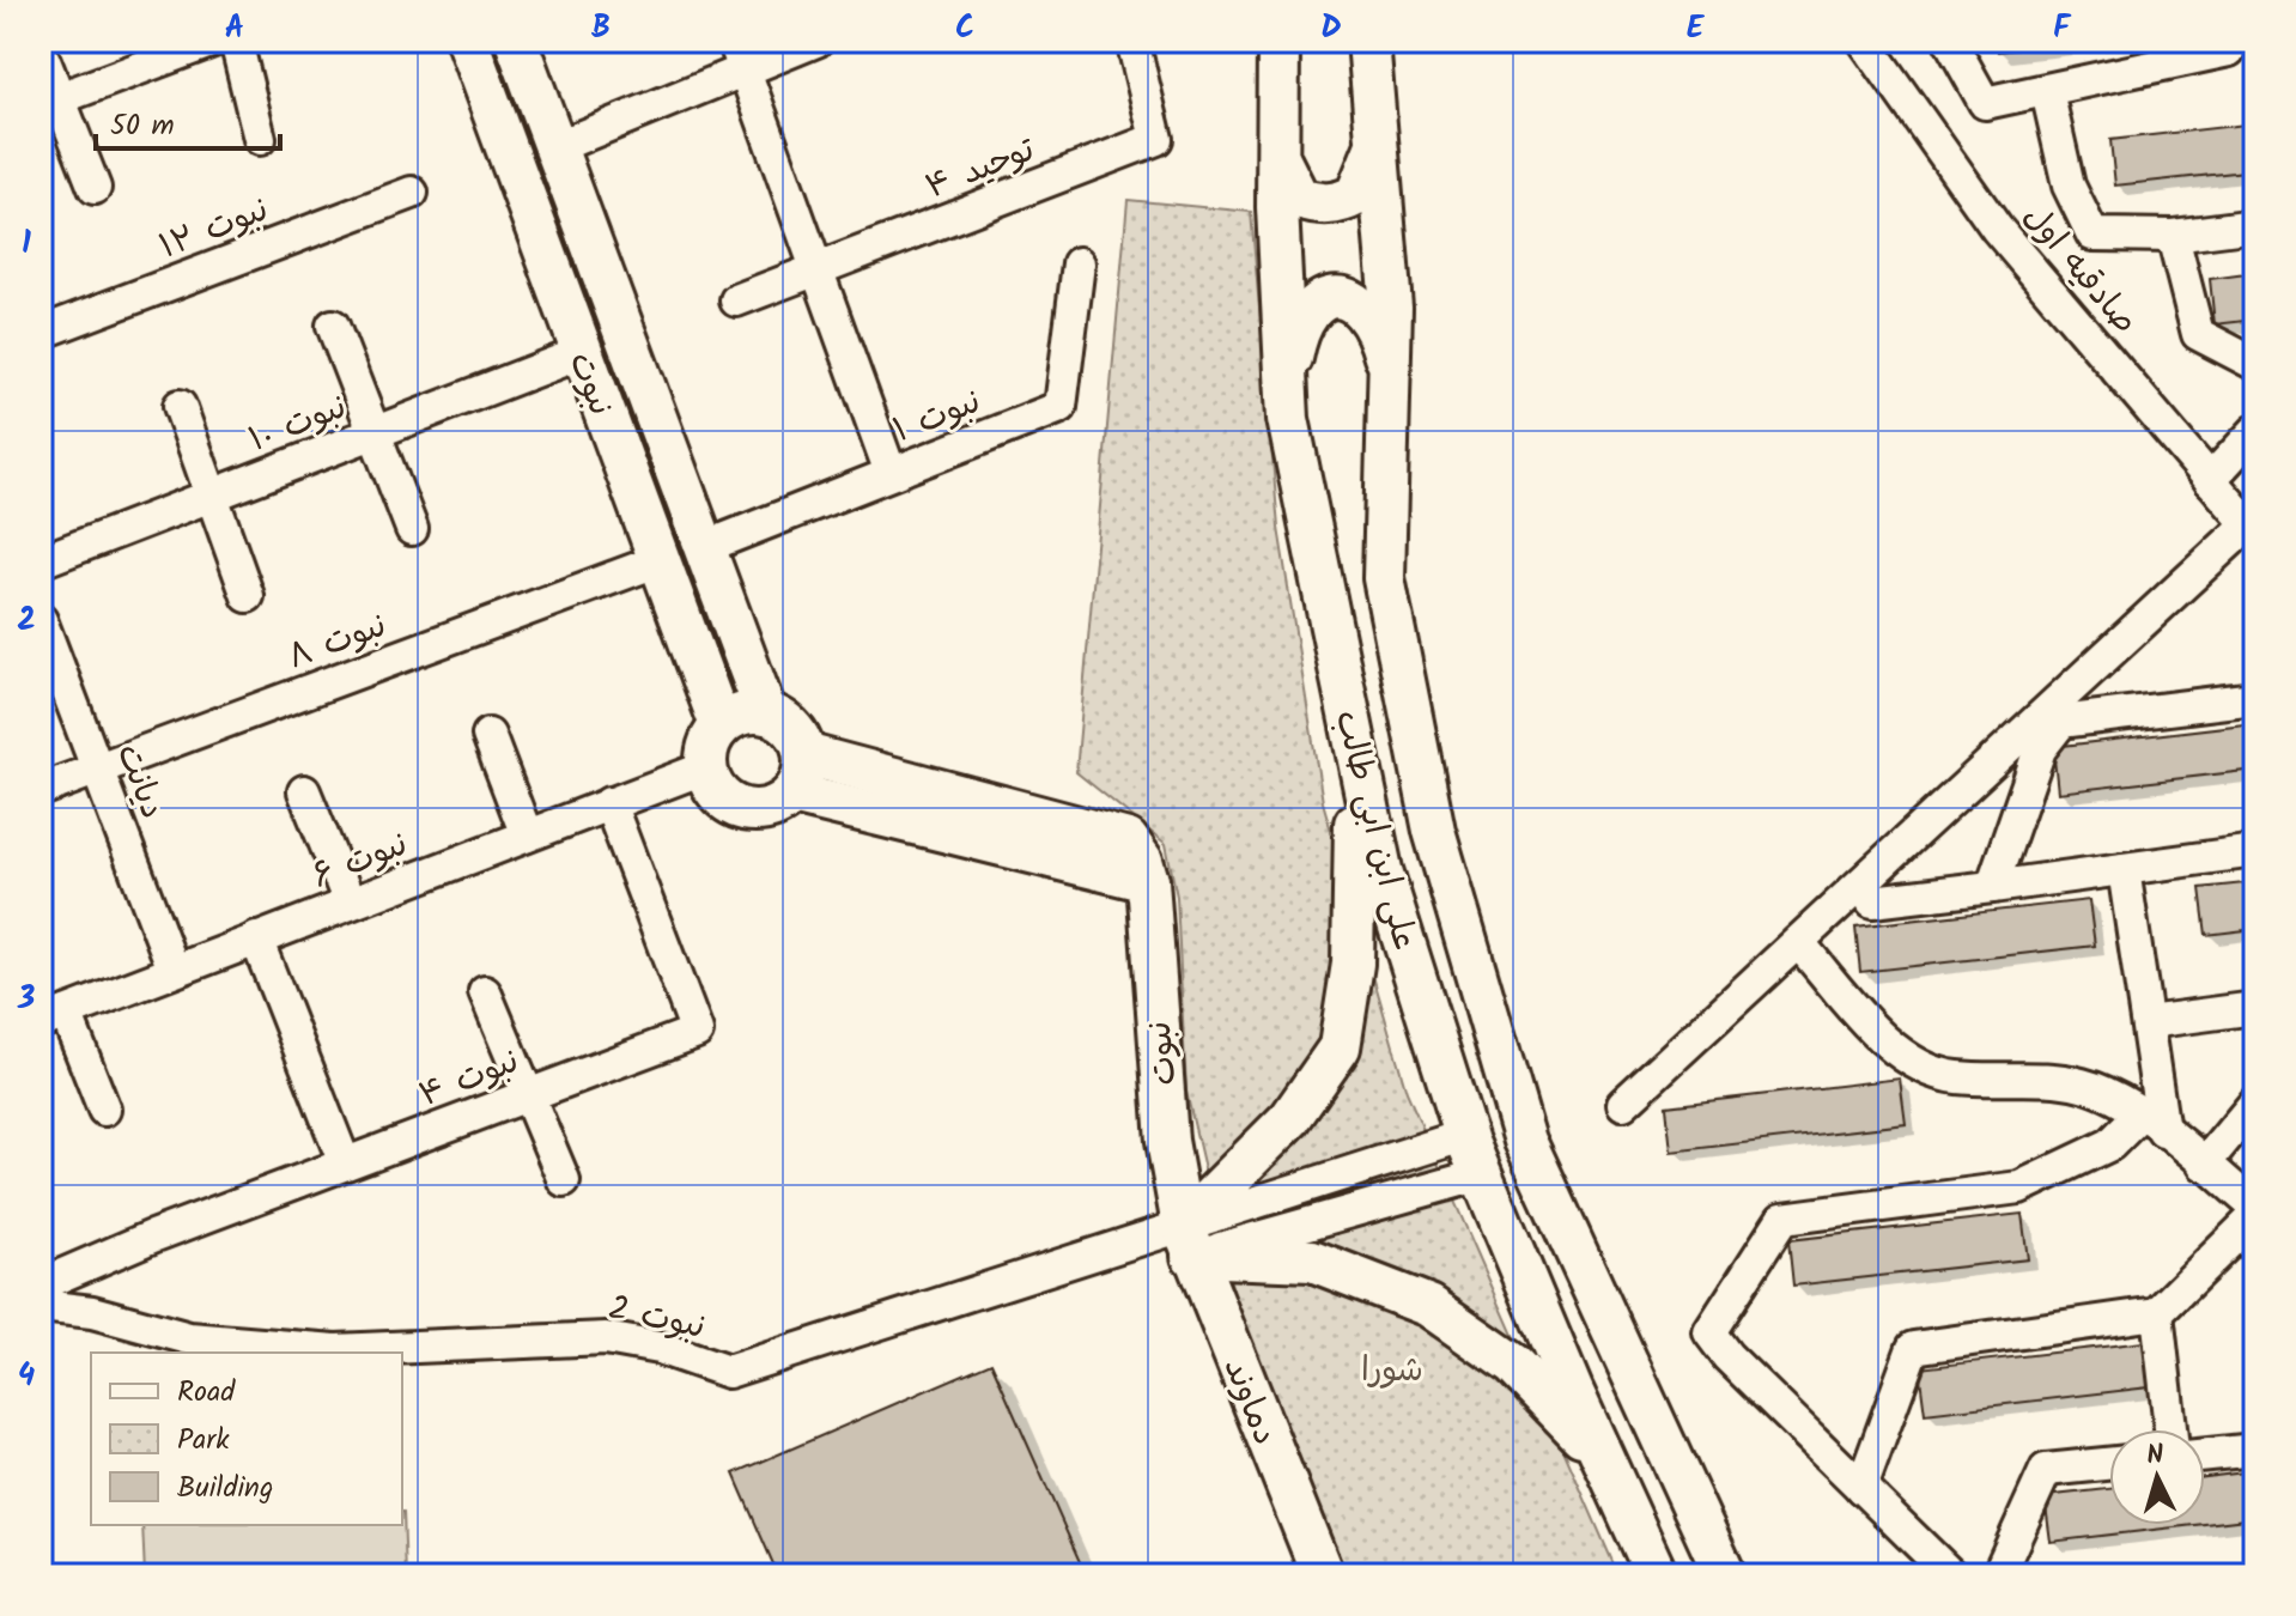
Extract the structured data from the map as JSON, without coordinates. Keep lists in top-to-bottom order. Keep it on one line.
{"streets":{"main road":["نبوت","علی ابن ابی طالب","دماوند"],"street":["توحید ۴","نبوت ۱۲","صادقیه اول","نبوت ۱","نبوت ۱۰","نبوت ۸","دیانت","نبوت ۶","نبوت ۴","نبوت 2"]},"crossings":[["نبوت","نبوت ۱"],["نبوت","نبوت ۱۰"],["نبوت","نبوت ۸"],["نبوت","نبوت ۶"],["نبوت","نبوت 2"],["نبوت","دماوند"],["نبوت ۸","دیانت"],["دیانت","نبوت ۶"],["نبوت ۶","نبوت ۴"],["نبوت 2","دماوند"]],"parks":["شورا"],"legend":["Road","Park","Building"],"scale_bar":"50 m","north":"top","grid":{"columns":["A","B","C","D","E","F"],"rows":["1","2","3","4"]}}
